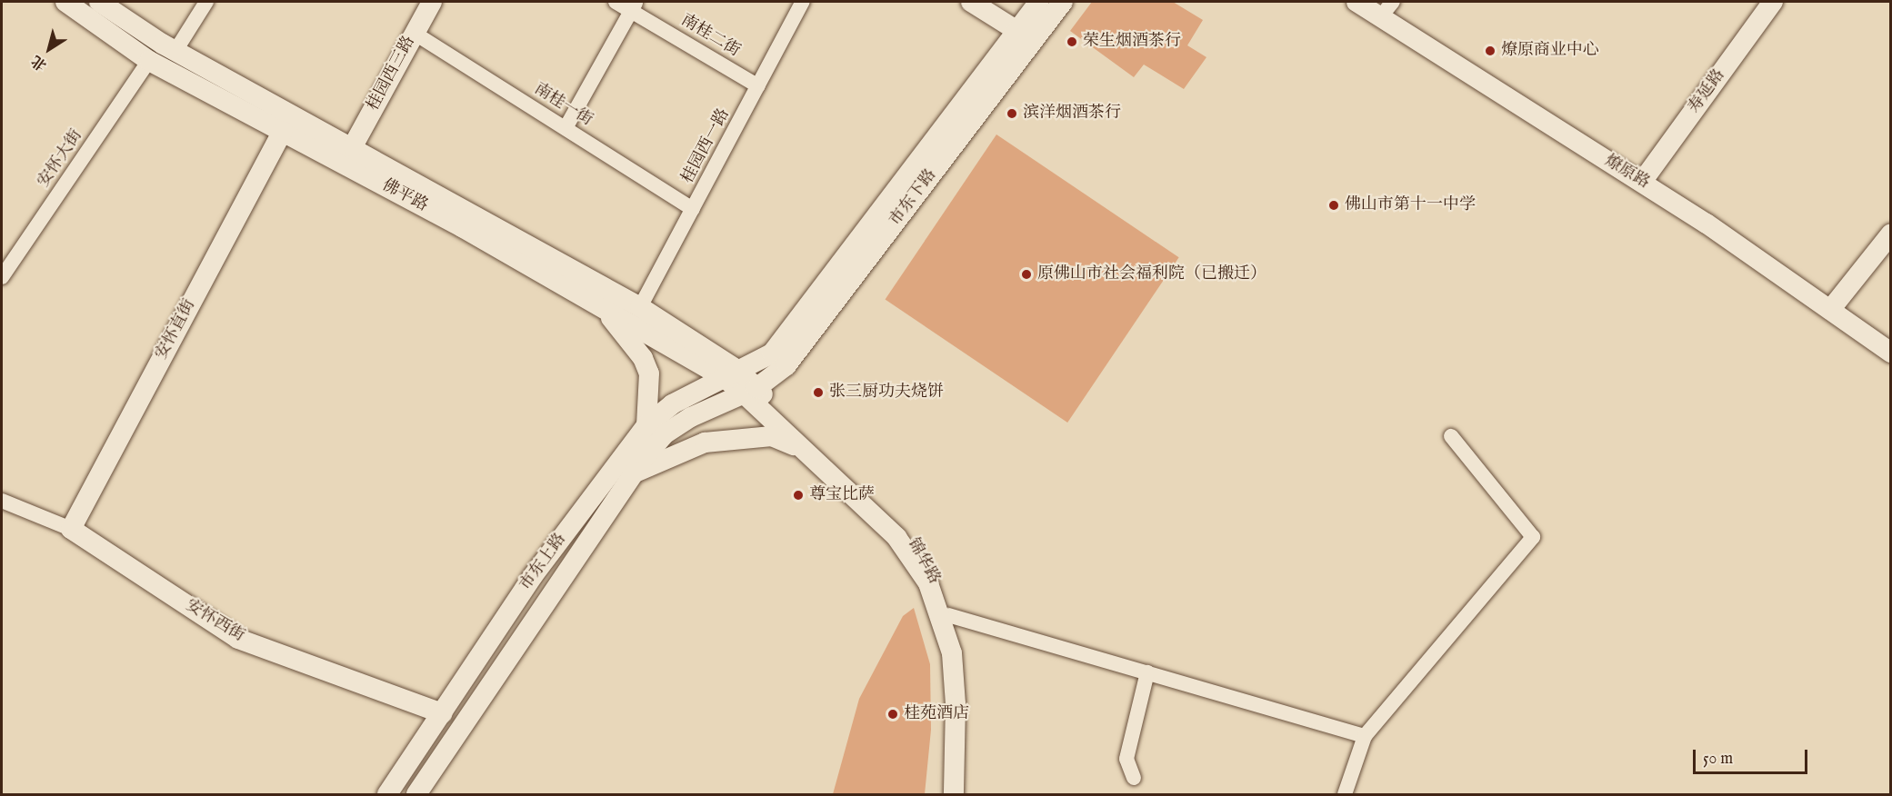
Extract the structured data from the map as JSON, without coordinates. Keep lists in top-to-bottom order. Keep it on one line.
{"streets":{"main road":["桂园西三路","寿延路","燎原路","佛平路","市东下路","安怀直街","锦华路","市东上路","安怀西街"],"street":["南桂二街","南桂一街","桂园西一路","安怀大街"]},"crossings":[["南桂二街","桂园西一路"],["桂园西三路","南桂一街"],["桂园西三路","佛平路"],["寿延路","燎原路"],["南桂一街","桂园西一路"],["桂园西一路","佛平路"],["安怀大街","佛平路"],["佛平路","市东下路"],["佛平路","安怀直街"],["佛平路","锦华路"],["佛平路","市东上路"],["市东下路","锦华路"],["市东下路","市东上路"],["安怀直街","安怀西街"],["锦华路","市东上路"],["市东上路","安怀西街"]],"places":["荣生烟酒茶行","燎原商业中心","滨洋烟酒茶行","佛山市第十一中学","原佛山市社会福利院（已搬迁）","张三厨功夫烧饼","尊宝比萨","桂苑酒店"],"scale_bar":"50 m","north":"bottom left"}
